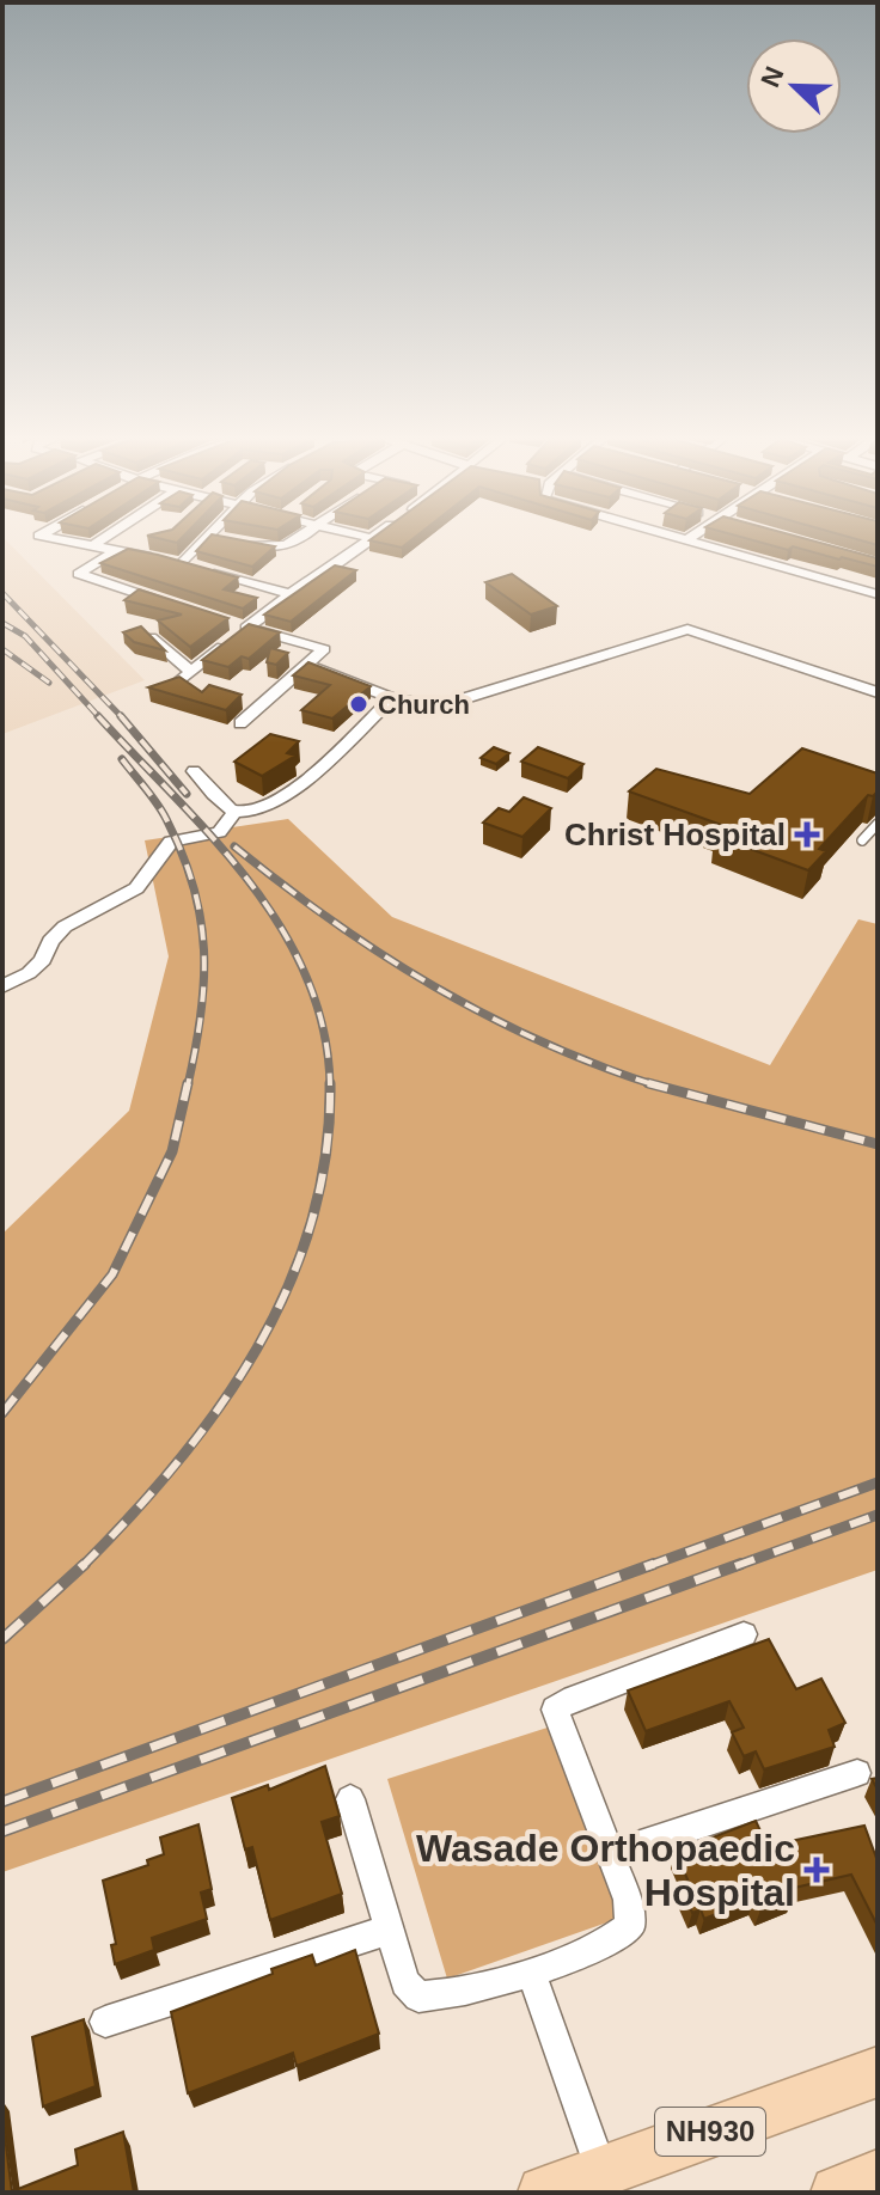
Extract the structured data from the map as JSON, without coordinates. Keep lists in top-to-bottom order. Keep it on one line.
{"streets":{"highway":["NH930"]},"places":{"other":["Church"],"health":["Christ Hospital","Wasade Orthopaedic Hospital"]},"north":"top left"}
